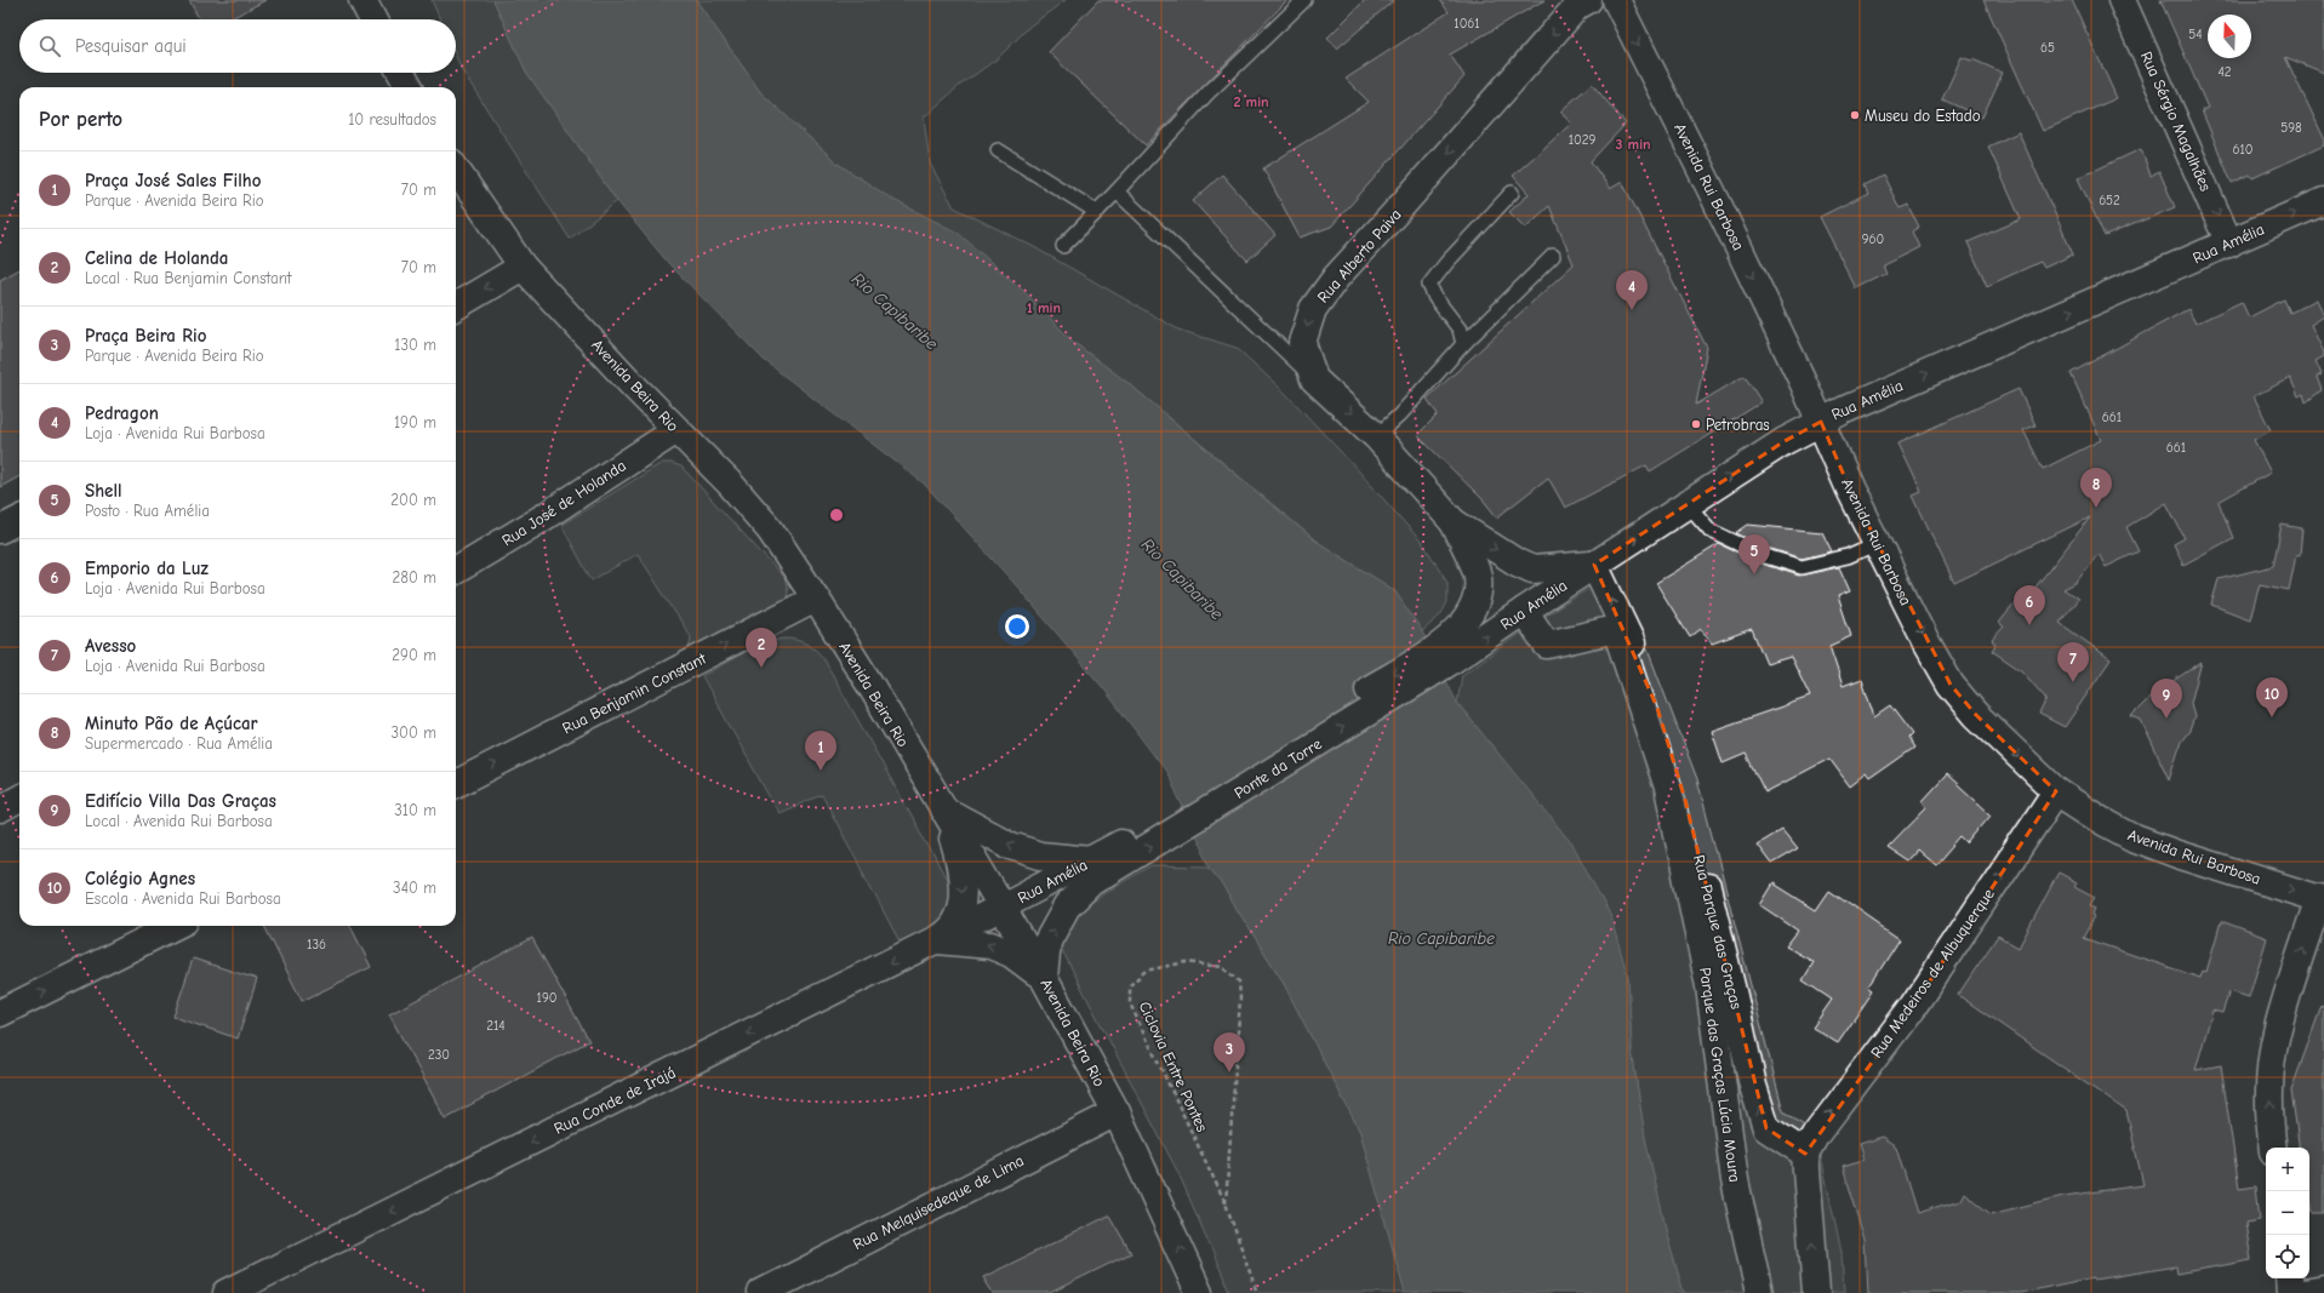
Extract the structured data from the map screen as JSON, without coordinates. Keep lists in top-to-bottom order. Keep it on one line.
{"streets":{"main road":["Rua Sérgio Magalhães","Avenida Rui Barbosa","Rua Amélia","Rua Alberto Paiva","Avenida Beira Rio","Rua José de Holanda","Rua Benjamin Constant","Ponte da Torre","Rua Parque das Graças","Rua Medeiros de Albuquerque","Parque das Graças Lúcia Moura","Rua Conde de Irajá","Rua Melquisedeque de Lima"],"path":["Ciclovia Entre Pontes"]},"crossings":[["Rua Sérgio Magalhães","Rua Amélia"],["Avenida Rui Barbosa","Rua Amélia"],["Avenida Rui Barbosa","Rua Medeiros de Albuquerque"],["Rua Amélia","Rua Alberto Paiva"],["Rua Amélia","Avenida Beira Rio"],["Rua Amélia","Ponte da Torre"],["Rua Amélia","Rua Parque das Graças"],["Rua Amélia","Parque das Graças Lúcia Moura"],["Rua Amélia","Rua Conde de Irajá"],["Rua Alberto Paiva","Ponte da Torre"],["Rua Alberto Paiva","Rua Parque das Graças"],["Avenida Beira Rio","Rua José de Holanda"],["Avenida Beira Rio","Rua Benjamin Constant"],["Avenida Beira Rio","Rua Conde de Irajá"],["Avenida Beira Rio","Rua Melquisedeque de Lima"],["Rua Parque das Graças","Rua Medeiros de Albuquerque"]],"one_way":["Rua Sérgio Magalhães","Avenida Rui Barbosa","Rua Amélia","Rua Benjamin Constant","Rua Parque das Graças","Rua Medeiros de Albuquerque","Rua Conde de Irajá"],"water":["Rio Capibaribe"],"places":["Museu do Estado","Petrobras"],"house_numbers":["1061","54","65","42","598","1029","610","652","960","661","661","136","190","214","230"],"north":"top","page":{"search":"Pesquisar aqui","heading":["Por perto","10 resultados"],"list":[{"mark":"1","name":"Praça José Sales Filho","note":"Parque · Avenida Beira Rio","value":"70 m"},{"mark":"2","name":"Celina de Holanda","note":"Local · Rua Benjamin Constant","value":"70 m"},{"mark":"3","name":"Praça Beira Rio","note":"Parque · Avenida Beira Rio","value":"130 m"},{"mark":"4","name":"Pedragon","note":"Loja · Avenida Rui Barbosa","value":"190 m"},{"mark":"5","name":"Shell","note":"Posto · Rua Amélia","value":"200 m"},{"mark":"6","name":"Emporio da Luz","note":"Loja · Avenida Rui Barbosa","value":"280 m"},{"mark":"7","name":"Avesso","note":"Loja · Avenida Rui Barbosa","value":"290 m"},{"mark":"8","name":"Minuto Pão de Açúcar","note":"Supermercado · Rua Amélia","value":"300 m"},{"mark":"9","name":"Edifício Villa Das Graças","note":"Local · Avenida Rui Barbosa","value":"310 m"},{"mark":"10","name":"Colégio Agnes","note":"Escola · Avenida Rui Barbosa","value":"340 m"}],"pins":["4","8","5","6","2","7","10","9","1","3"],"map_buttons":["+","−"]},"rings":["2 min","3 min","1 min"]}
